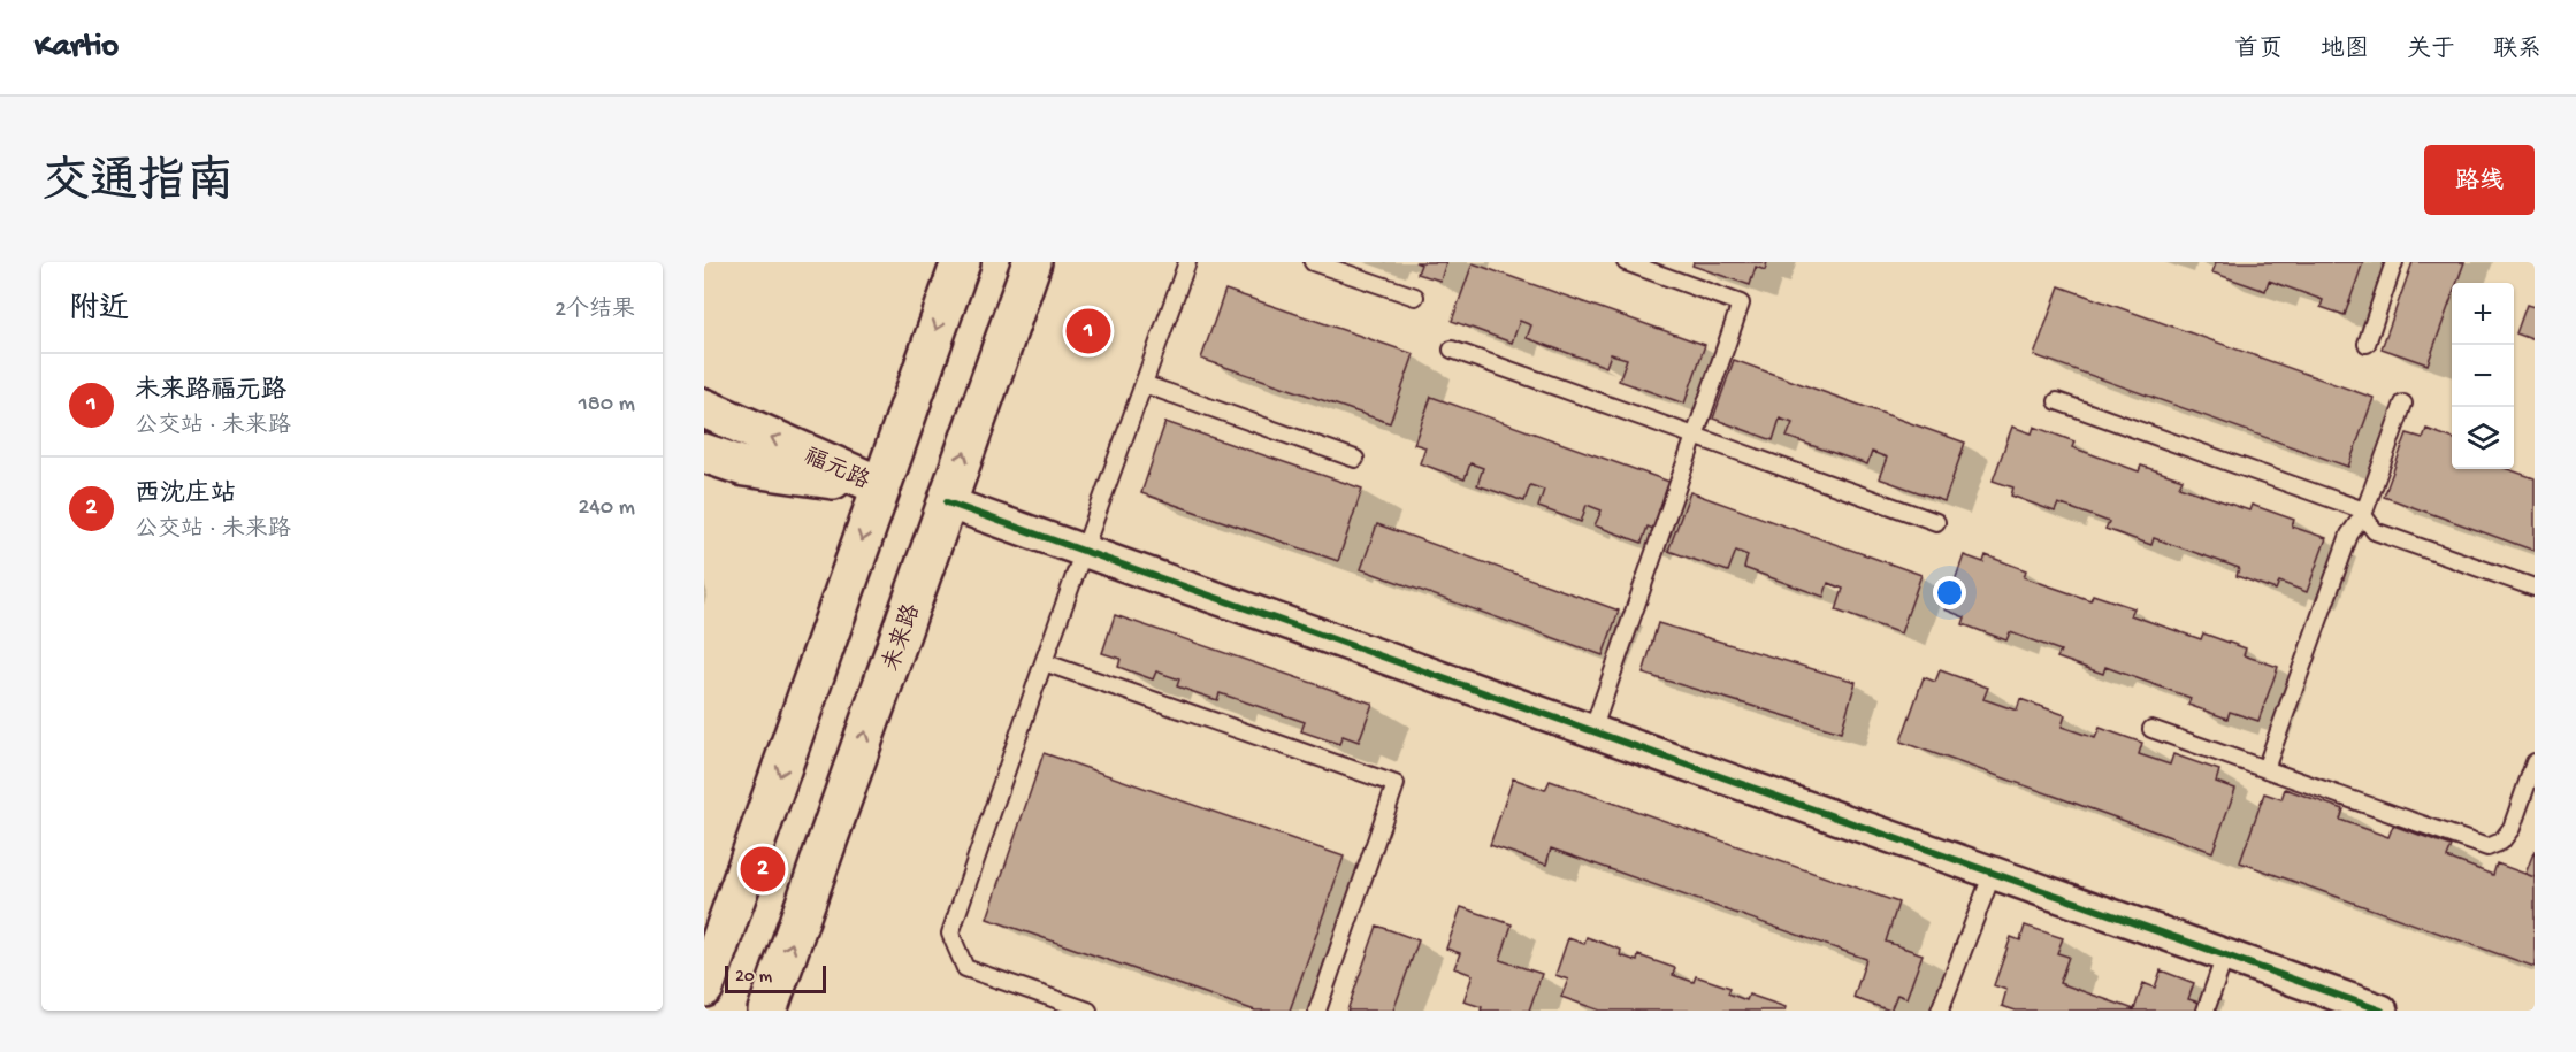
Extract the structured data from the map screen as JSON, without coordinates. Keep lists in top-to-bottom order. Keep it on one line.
{"streets":{"main road":["福元路","未来路"]},"scale_bar":"20 m","page":{"header":"Kartio","nav":["首页","地图","关于","联系"],"title":"交通指南","buttons":"路线","heading":["附近","2个结果"],"map_buttons":["+","−"],"pins":["1","2"],"list":[{"mark":"1","name":"未来路福元路","note":"公交站 · 未来路","value":"180 m"},{"mark":"2","name":"西沈庄站","note":"公交站 · 未来路","value":"240 m"}],"scale":"20 m"}}
